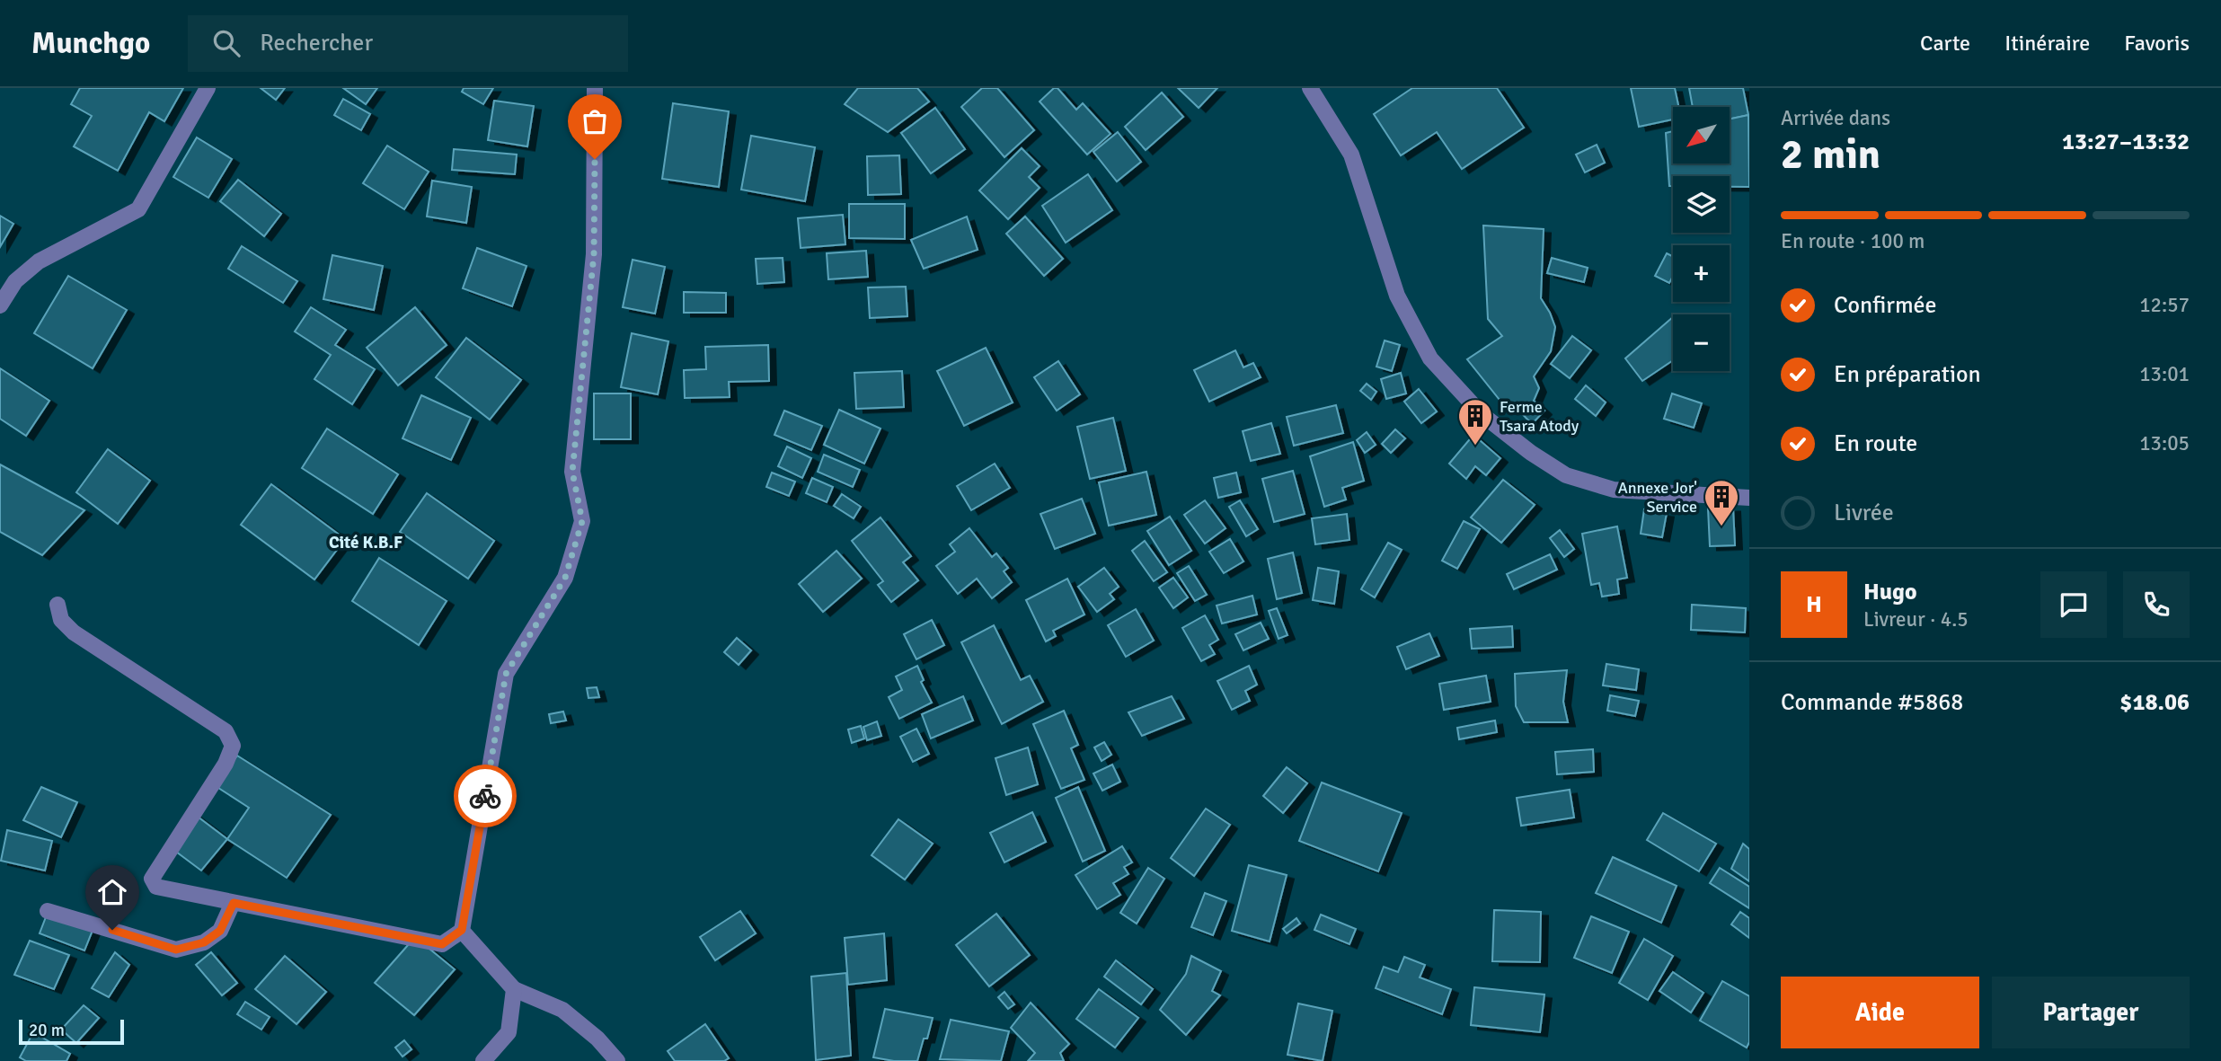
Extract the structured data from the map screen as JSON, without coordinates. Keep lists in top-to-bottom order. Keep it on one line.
{"districts":["Cité K.B.F"],"places":{"building":["Ferme Tsara Atody","Annexe Jor' Service"]},"scale_bar":"20 m","north":"bottom left","page":{"header":"Munchgo","search":"Rechercher","nav":["Carte","Itinéraire","Favoris"],"heading":["2 min","Arrivée dans","13:27–13:32"],"panel":["Hugo","Livreur · 4.5","Commande #5868","$18.06"],"map_buttons":["+","−"],"bar":"En route · 100 m","list":[["Confirmée","12:57"],["En préparation","13:01"],["En route","13:05"],"Livrée"],"round":"H","buttons":["Aide","Partager"],"scale":"20 m"}}
